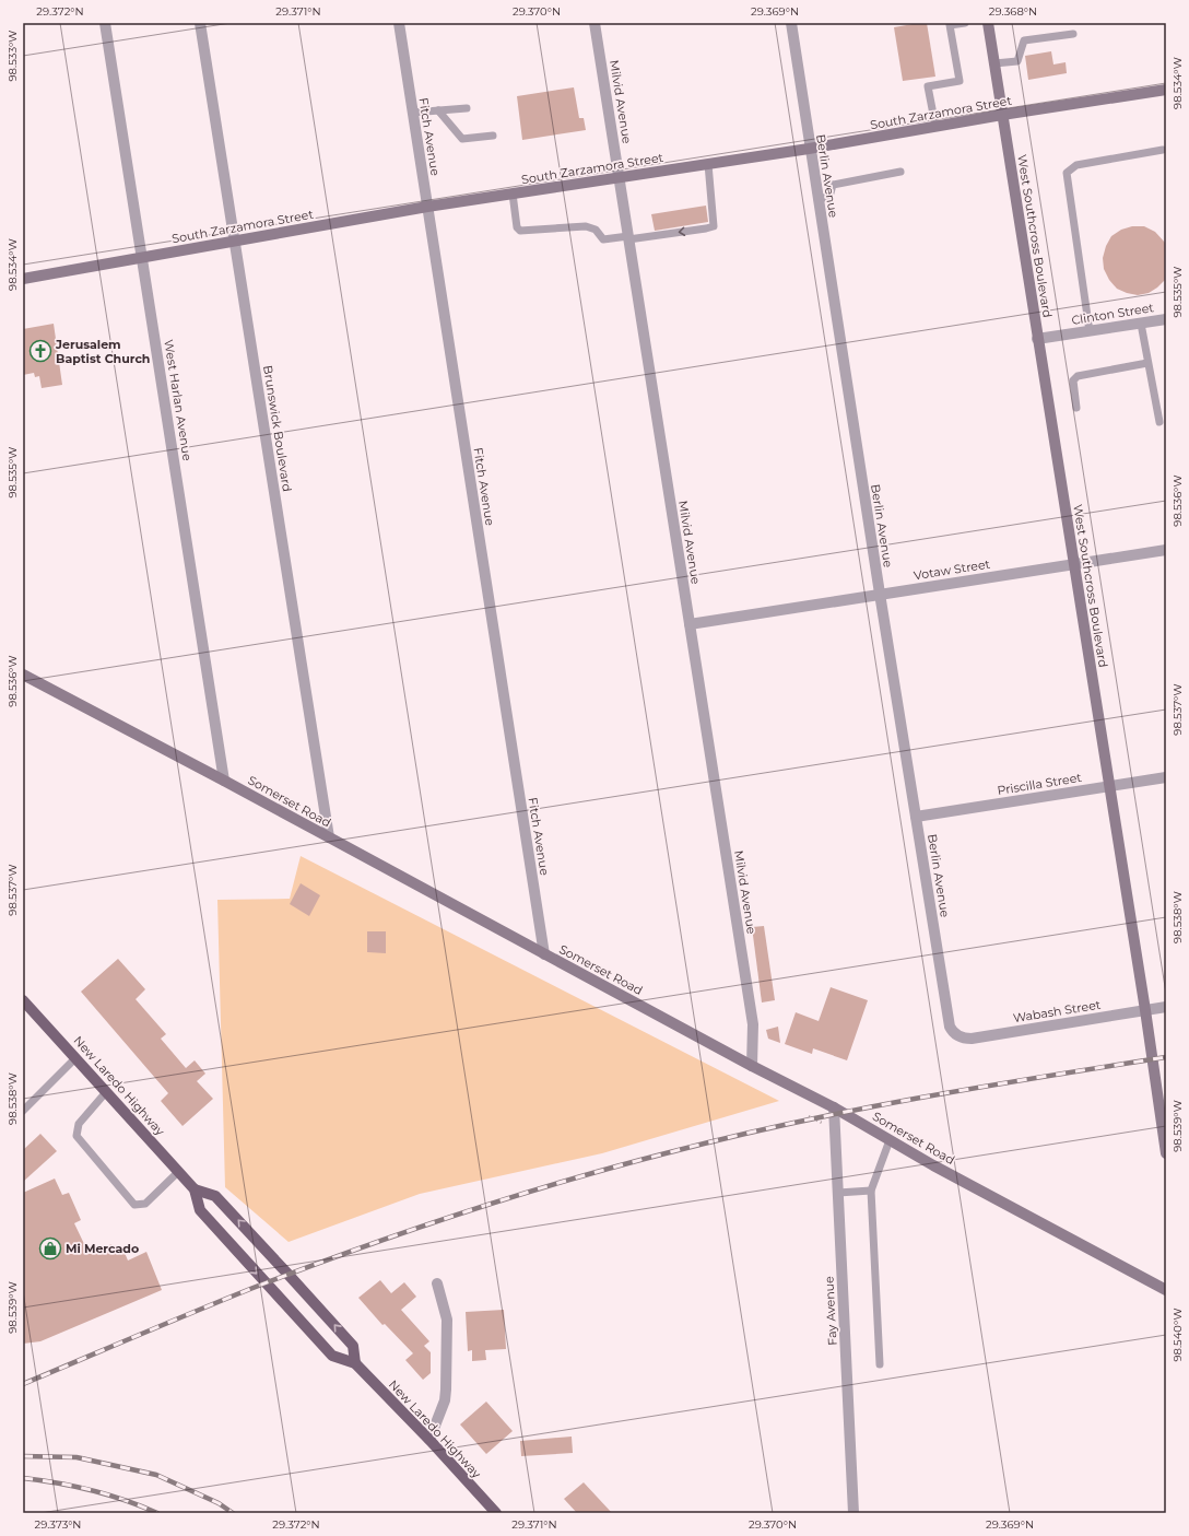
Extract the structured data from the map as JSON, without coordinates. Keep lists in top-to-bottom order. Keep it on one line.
{"streets":{"main road":["South Zarzamora Street","West Southcross Boulevard","Somerset Road","New Laredo Highway"],"street":["Milvid Avenue","Fitch Avenue","Berlin Avenue","Clinton Street","West Harlan Avenue","Brunswick Boulevard","Votaw Street","Priscilla Street","Wabash Street","Fay Avenue"]},"crossings":[["Milvid Avenue","South Zarzamora Street"],["Milvid Avenue","Votaw Street"],["Milvid Avenue","Somerset Road"],["South Zarzamora Street","Fitch Avenue"],["South Zarzamora Street","Berlin Avenue"],["South Zarzamora Street","West Southcross Boulevard"],["South Zarzamora Street","West Harlan Avenue"],["South Zarzamora Street","Brunswick Boulevard"],["Fitch Avenue","Somerset Road"],["Berlin Avenue","Votaw Street"],["Berlin Avenue","Priscilla Street"],["Berlin Avenue","Wabash Street"],["West Southcross Boulevard","Clinton Street"],["West Southcross Boulevard","Votaw Street"],["West Southcross Boulevard","Priscilla Street"],["West Southcross Boulevard","Wabash Street"],["West Harlan Avenue","Somerset Road"],["Brunswick Boulevard","Somerset Road"],["Somerset Road","Fay Avenue"]],"places":{"church":["Jerusalem Baptist Church"],"shop":["Mi Mercado"]},"coordinates":["29.372°N","29.371°N","29.370°N","29.369°N","29.368°N","98.533°W","98.534°W","98.535°W","98.536°W","98.537°W","98.538°W","98.539°W","98.540°W","29.373°N"]}
